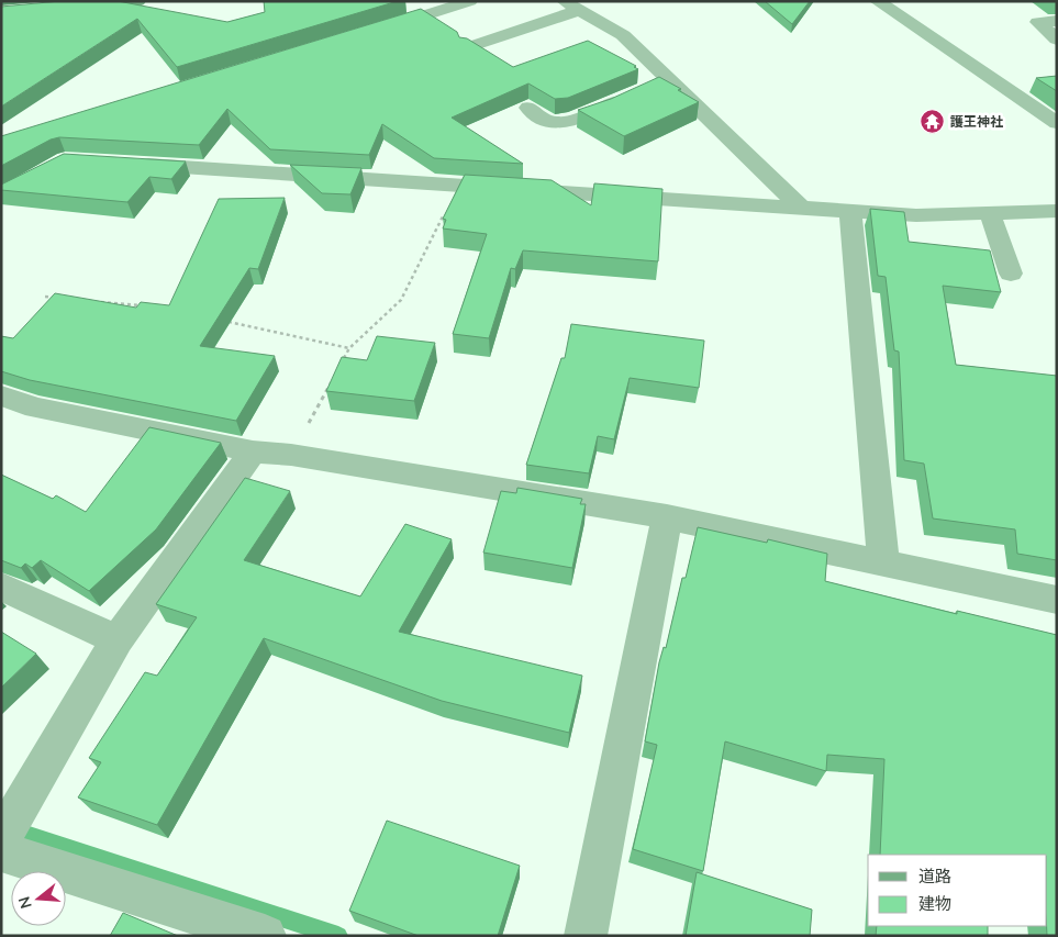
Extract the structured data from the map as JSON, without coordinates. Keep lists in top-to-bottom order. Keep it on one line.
{"places":{"temple":["護王神社"]},"legend":["道路","建物"],"north":"left"}
